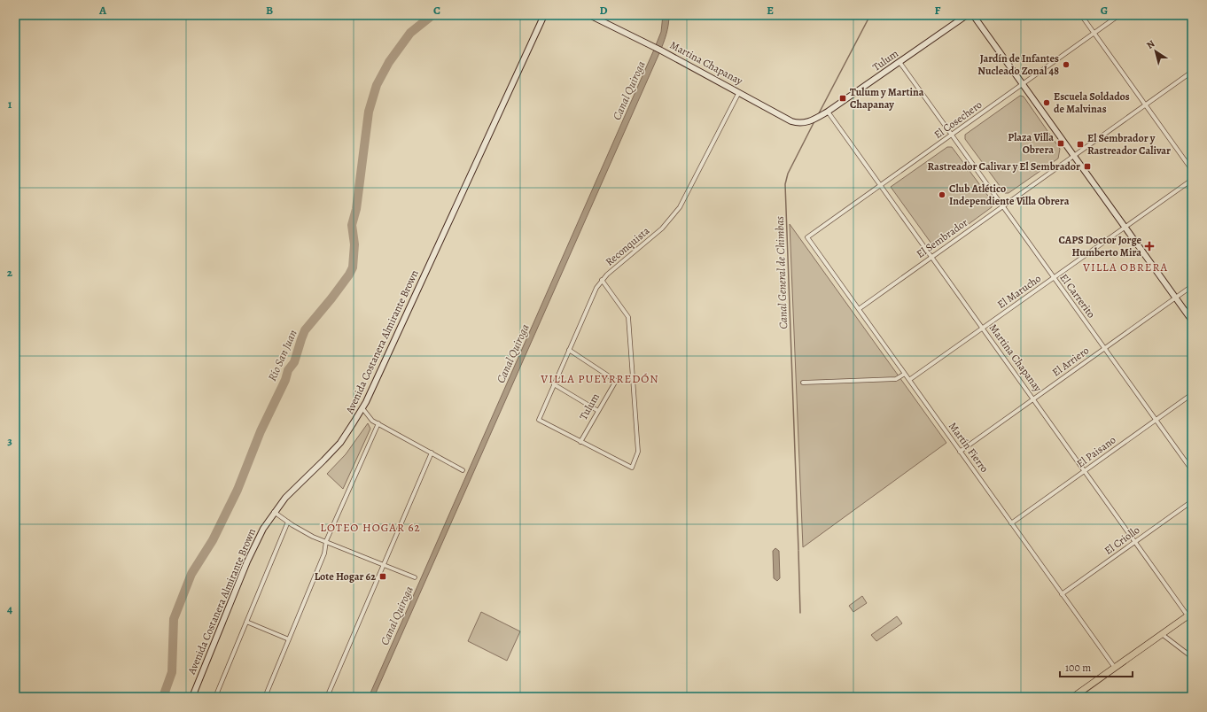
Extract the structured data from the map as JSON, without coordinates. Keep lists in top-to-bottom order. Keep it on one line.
{"streets":{"main road":["Tulum","Martina Chapanay","Avenida Costanera Almirante Brown"],"street":["El Cosechero","El Sembrador","Reconquista","El Marucho","El Carrerito","El Arriero","Martín Fierro","El Paisano","El Criollo"]},"crossings":[["Tulum","Martina Chapanay"],["Tulum","Reconquista"],["Tulum","El Carrerito"],["Martina Chapanay","El Cosechero"],["Martina Chapanay","El Sembrador"],["Martina Chapanay","Reconquista"],["Martina Chapanay","El Marucho"],["Martina Chapanay","El Arriero"],["Martina Chapanay","El Paisano"],["Martina Chapanay","El Criollo"],["El Cosechero","El Carrerito"],["El Cosechero","Martín Fierro"],["El Sembrador","El Carrerito"],["El Sembrador","Martín Fierro"],["El Marucho","El Carrerito"],["El Marucho","Martín Fierro"],["El Carrerito","El Arriero"],["El Carrerito","El Paisano"],["El Arriero","Martín Fierro"],["Martín Fierro","El Paisano"],["Martín Fierro","El Criollo"]],"districts":["VILLA OBRERA","VILLA PUEYRREDÓN","LOTEO HOGAR 62"],"water":["Canal Quiroga","Canal General de Chimbas","Río San Juan"],"places":{"other":["Jardín de Infantes Nucleado Zonal 48","Escuela Soldados de Malvinas","Club Atlético Independiente Villa Obrera"],"transit":["Tulum y Martina Chapanay","Plaza Villa Obrera","El Sembrador y Rastreador Calivar","Rastreador Calivar y El Sembrador","Lote Hogar 62"],"health":["CAPS Doctor Jorge Humberto Mira"]},"scale_bar":"100 m","north":"top left","grid":{"columns":["A","B","C","D","E","F","G"],"rows":["1","2","3","4"]}}
